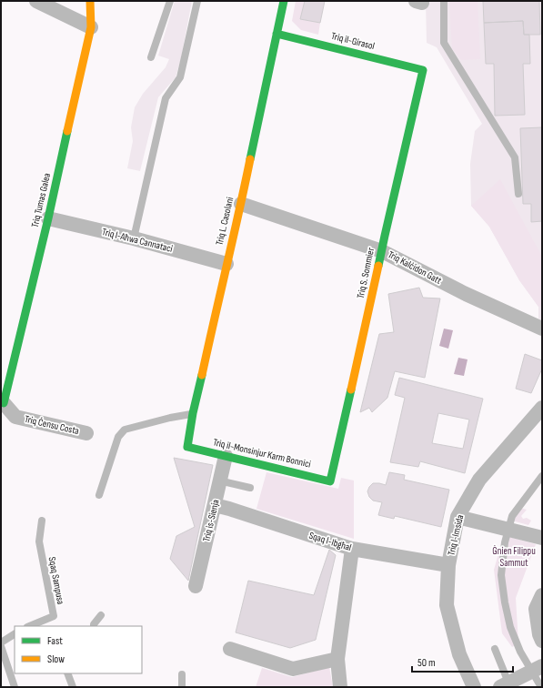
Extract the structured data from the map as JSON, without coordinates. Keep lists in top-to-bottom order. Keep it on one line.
{"streets":{"street":["Triq il-Girasol","Triq Tumas Galea","Triq L. Casolani","Triq l-Aħwa Cannataci","Triq Kalċidon Gatt","Triq S. Sommier","Triq Ċensu Costa","Triq il-Monsinjur Karm Bonnici","Triq is-Sienja","Triq l-Imsida","Sqaq l-Ibgħal"],"lane":["Sqaq Sampusa"]},"crossings":[["Triq il-Girasol","Triq L. Casolani"],["Triq il-Girasol","Triq S. Sommier"],["Triq Tumas Galea","Triq l-Aħwa Cannataci"],["Triq Tumas Galea","Triq Ċensu Costa"],["Triq L. Casolani","Triq l-Aħwa Cannataci"],["Triq L. Casolani","Triq Kalċidon Gatt"],["Triq L. Casolani","Triq il-Monsinjur Karm Bonnici"],["Triq Kalċidon Gatt","Triq S. Sommier"],["Triq S. Sommier","Triq il-Monsinjur Karm Bonnici"],["Triq il-Monsinjur Karm Bonnici","Triq is-Sienja"],["Triq is-Sienja","Sqaq l-Ibgħal"],["Triq l-Imsida","Sqaq l-Ibgħal"]],"parks":["Ġnien Filippu Sammut"],"legend":["Fast","Slow"],"scale_bar":"50 m"}
